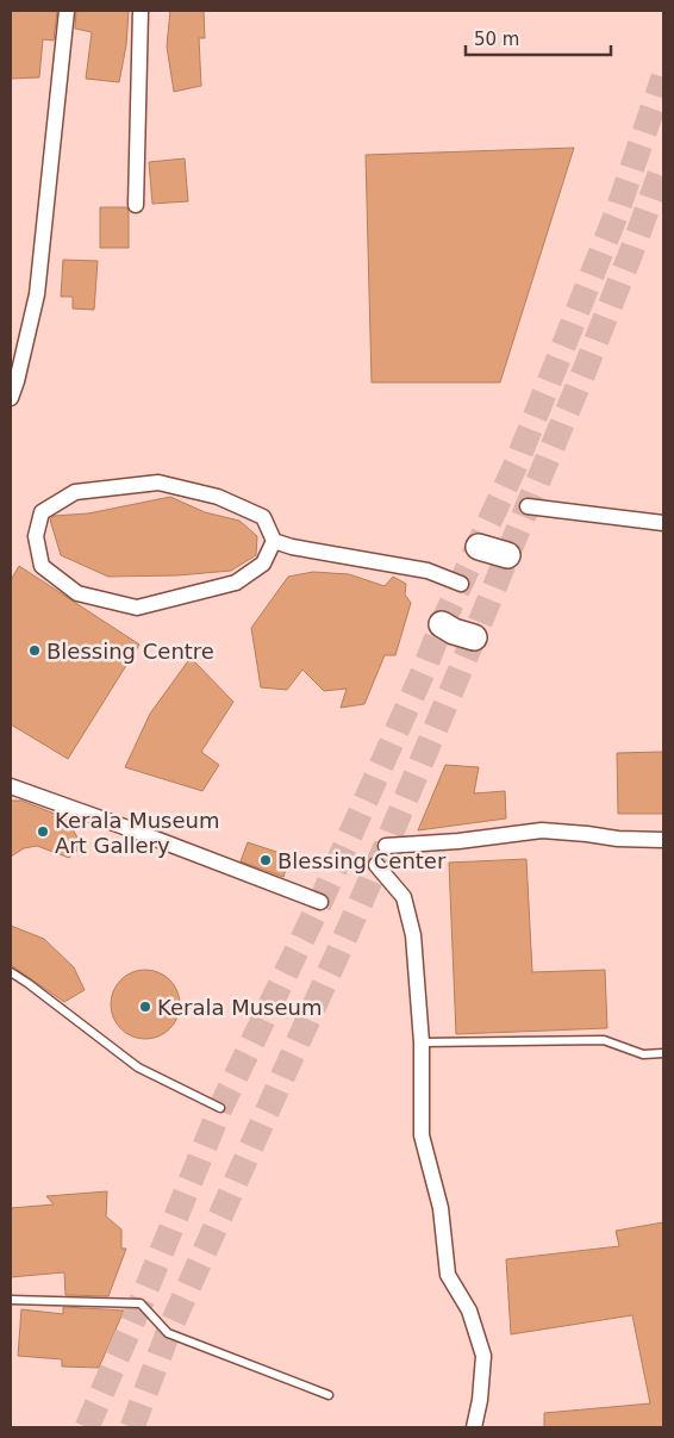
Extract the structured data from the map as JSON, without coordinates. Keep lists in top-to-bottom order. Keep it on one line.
{"places":["Blessing Centre","Kerala Museum Art Gallery","Blessing Center","Kerala Museum"],"scale_bar":"50 m"}
